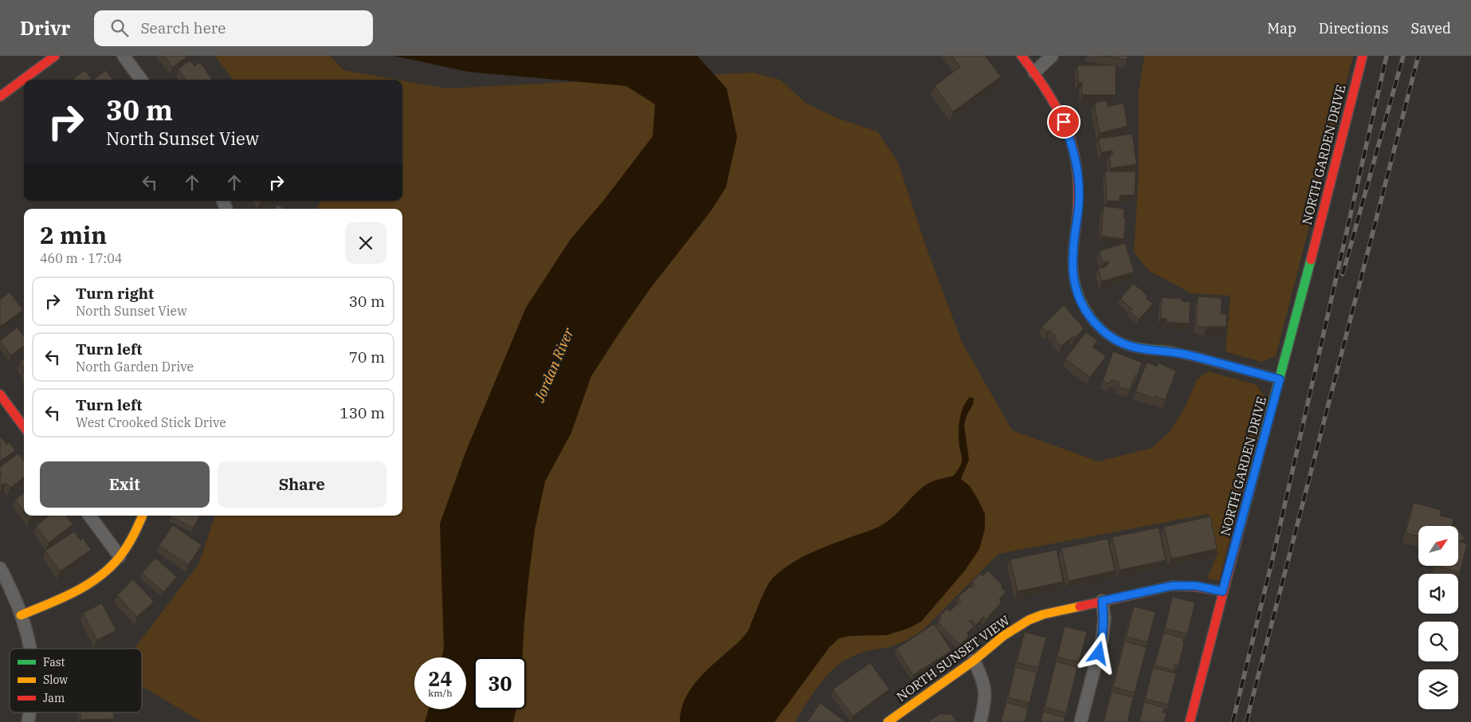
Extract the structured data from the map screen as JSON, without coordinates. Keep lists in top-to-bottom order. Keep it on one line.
{"streets":{"street":["NORTH GARDEN DRIVE","NORTH SUNSET VIEW"]},"crossings":[["NORTH GARDEN DRIVE","NORTH SUNSET VIEW"]],"water":["Jordan River"],"legend":["Fast","Slow","Jam"],"north":"top right","page":{"header":"Drivr","search":"Search here","nav":["Map","Directions","Saved"],"turn":["30 m","North Sunset View"],"heading":["2 min","460 m · 17:04"],"list":[{"name":"Turn right","note":"North Sunset View","value":"30 m"},{"name":"Turn left","note":"North Garden Drive","value":"70 m"},{"name":"Turn left","note":"West Crooked Stick Drive","value":"130 m"}],"buttons":["Exit","Share"],"speed":"24 km/h","limit":"30"}}
